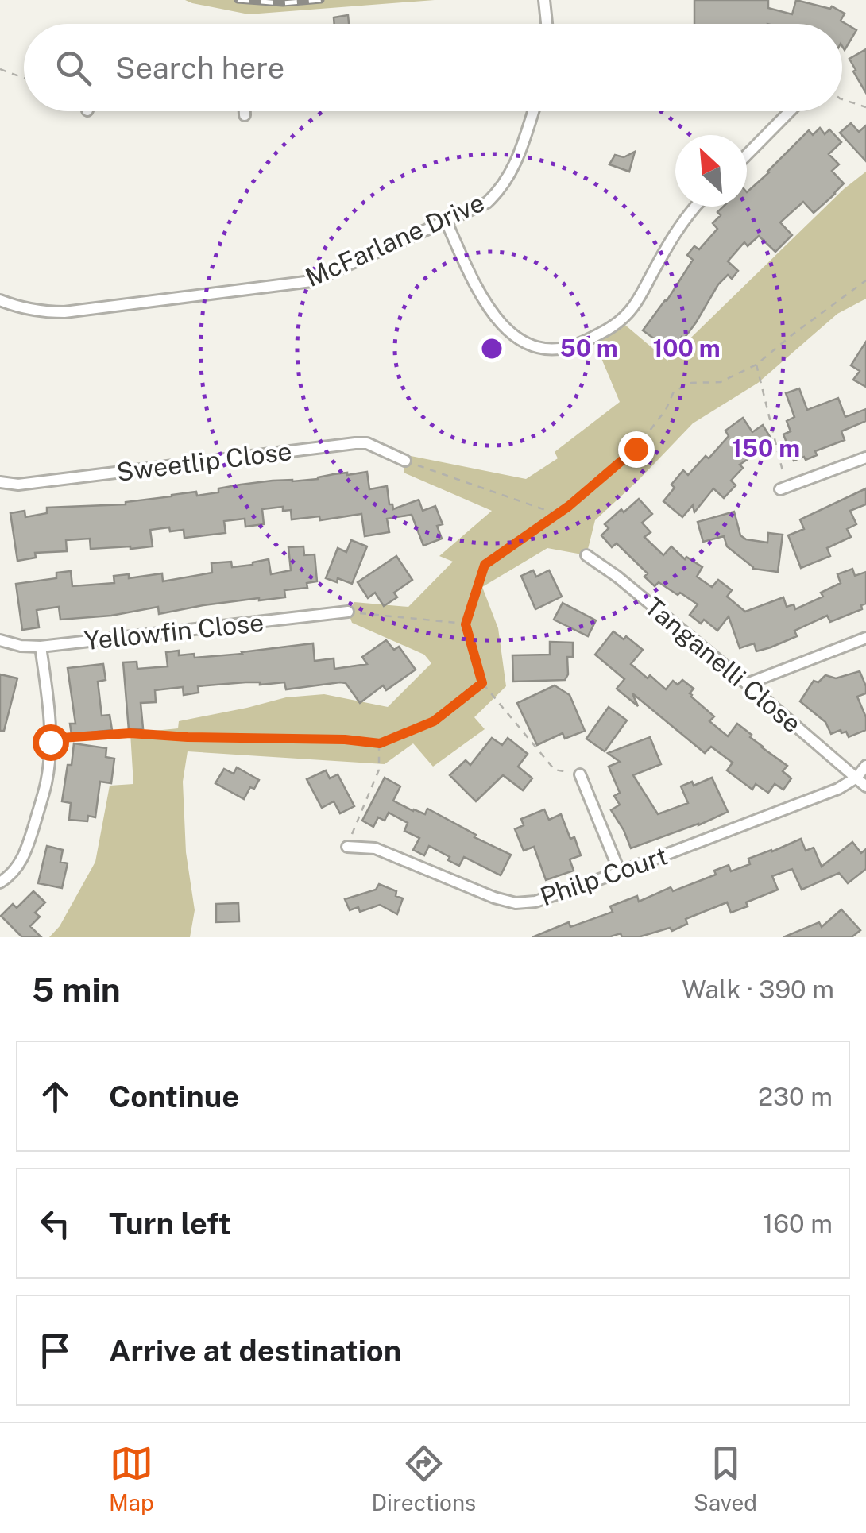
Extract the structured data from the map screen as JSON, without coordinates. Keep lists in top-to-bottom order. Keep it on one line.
{"streets":{"street":["McFarlane Drive","Sweetlip Close","Yellowfin Close","Tanganelli Close","Philp Court"]},"crossings":[["Tanganelli Close","Philp Court"]],"north":"top left","page":{"search":"Search here","heading":["5 min","Walk · 390 m"],"list":[["Continue","230 m"],["Turn left","160 m"],"Arrive at destination"],"nav":["Map","Directions","Saved"]},"rings":["50 m","100 m","150 m"]}
